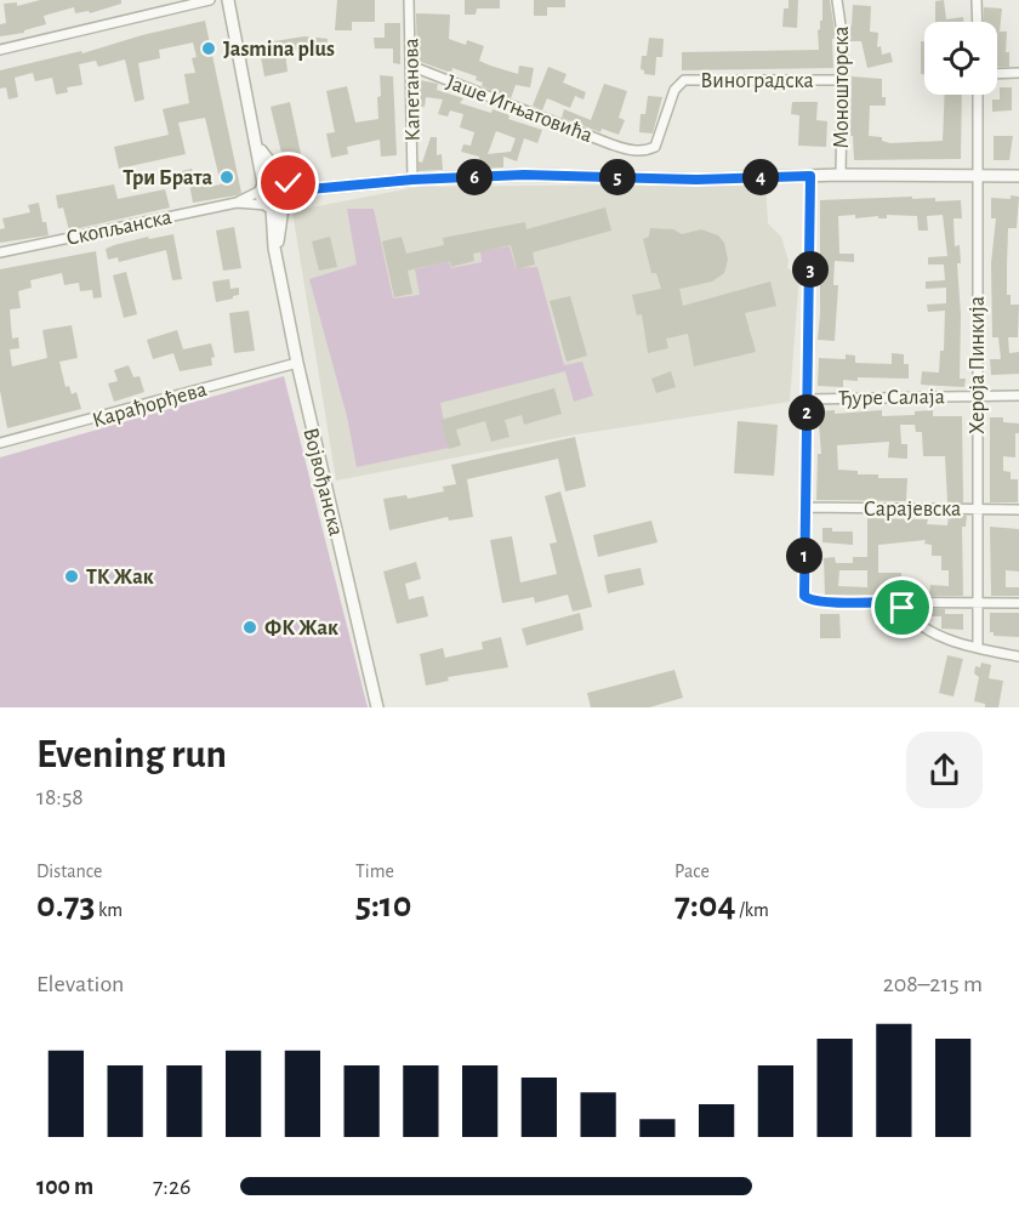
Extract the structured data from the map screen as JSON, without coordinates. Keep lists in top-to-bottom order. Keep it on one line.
{"streets":{"street":["Виноградска","Моношторска","Капетанова","Јаше Игњатовића","Скопљанска","Хероја Пинкија","Ђуре Салаја","Карађорђева","Војвођанска","Сарајевска"]},"crossings":[["Виноградска","Моношторска"],["Виноградска","Јаше Игњатовића"],["Капетанова","Јаше Игњатовића"],["Скопљанска","Војвођанска"],["Хероја Пинкија","Ђуре Салаја"],["Хероја Пинкија","Сарајевска"],["Карађорђева","Војвођанска"]],"places":["Jasmina plus","Три Брата","ТК Жак","ФК Жак"],"page":{"pins":["4","5","6","3","2","1"],"heading":["Evening run","18:58"],"stats":[["Distance","0.73 km"],["Time","5:10"],["Pace","7:04 /km"]],"chart":["Elevation","208–215 m"],"list":[{"name":"100 m","note":"7:26"}]}}
